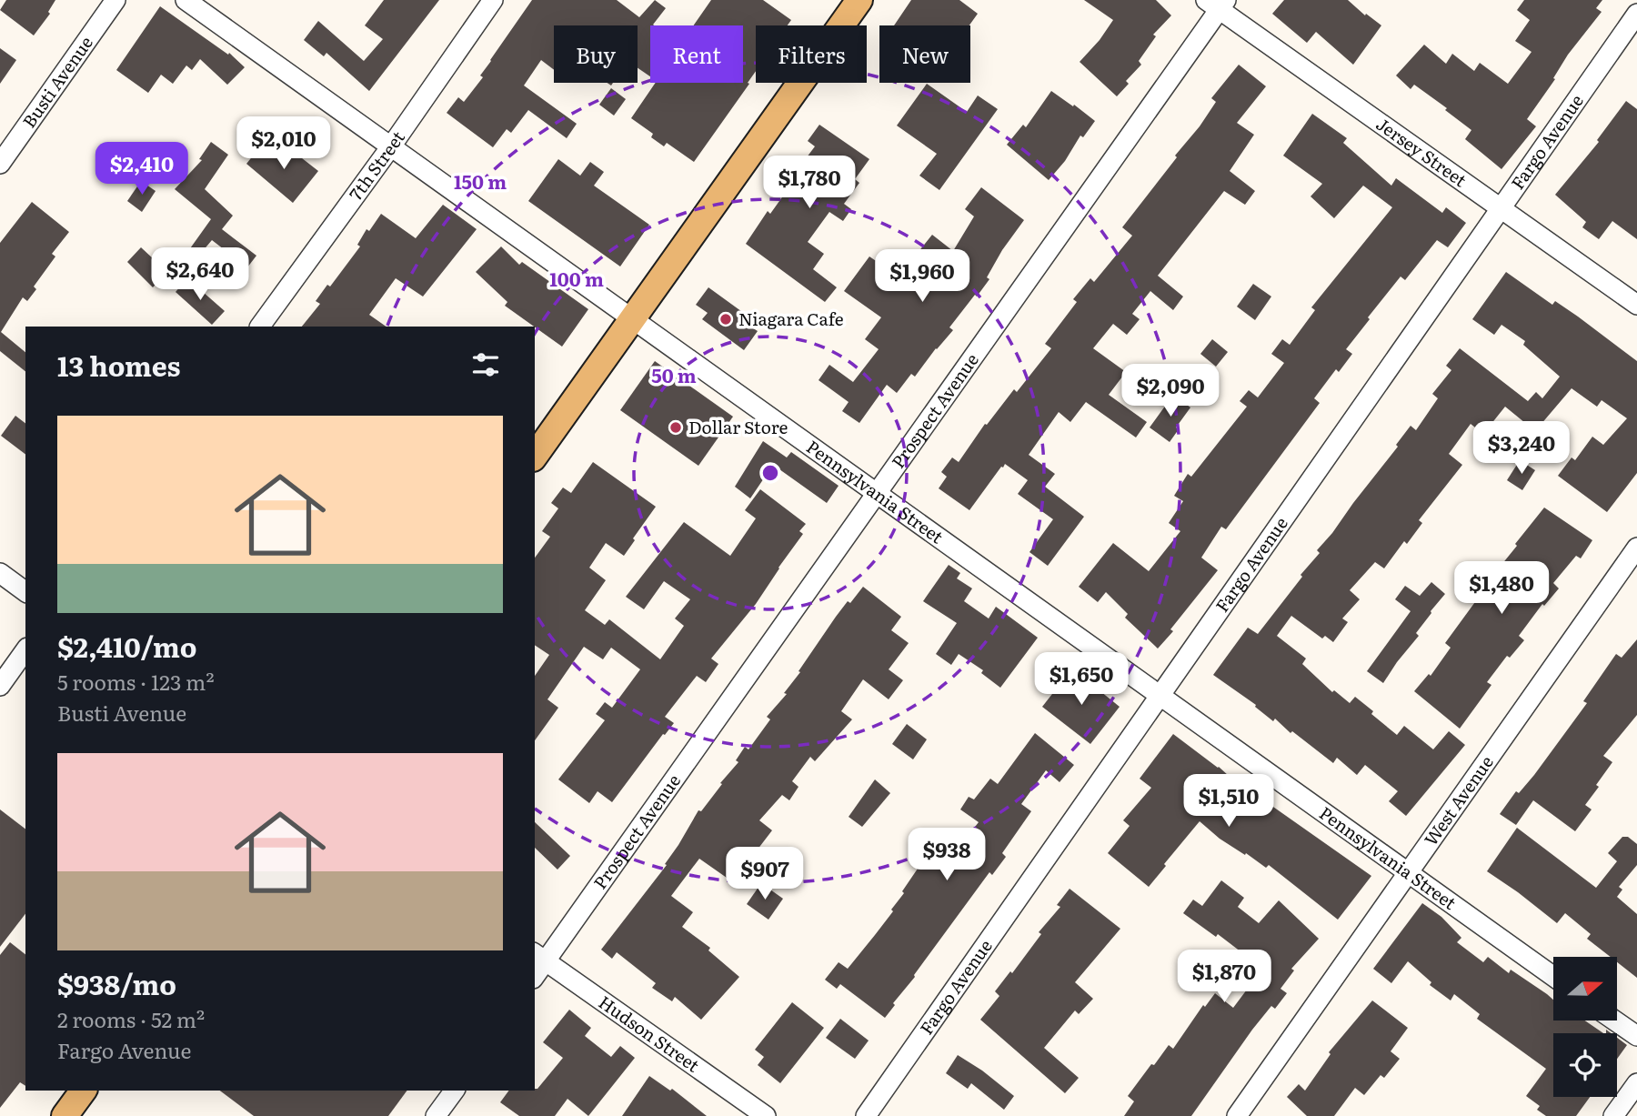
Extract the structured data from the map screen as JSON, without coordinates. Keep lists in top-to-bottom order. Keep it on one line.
{"streets":{"street":["Busti Avenue","Fargo Avenue","Jersey Street","7th Street","Prospect Avenue","Pennsylvania Street","West Avenue","Hudson Street"]},"crossings":[["Fargo Avenue","Jersey Street"],["Fargo Avenue","Pennsylvania Street"],["Jersey Street","Prospect Avenue"],["7th Street","Pennsylvania Street"],["Prospect Avenue","Pennsylvania Street"],["Prospect Avenue","Hudson Street"],["Pennsylvania Street","West Avenue"]],"places":["Niagara Cafe","Dollar Store"],"north":"right","page":{"chip":["Buy","Rent","Filters","New"],"price":["$2,010","$2,410","$1,780","$2,640","$1,960","$2,090","$3,240","$1,480","$1,650","$1,510","$938","$907","$1,870"],"heading":"13 homes","list":[{"name":"$2,410/mo","note":"5 rooms · 123 m² · Busti Avenue"},{"name":"$938/mo","note":"2 rooms · 52 m² · Fargo Avenue"}]},"rings":["150 m","100 m","50 m"]}
